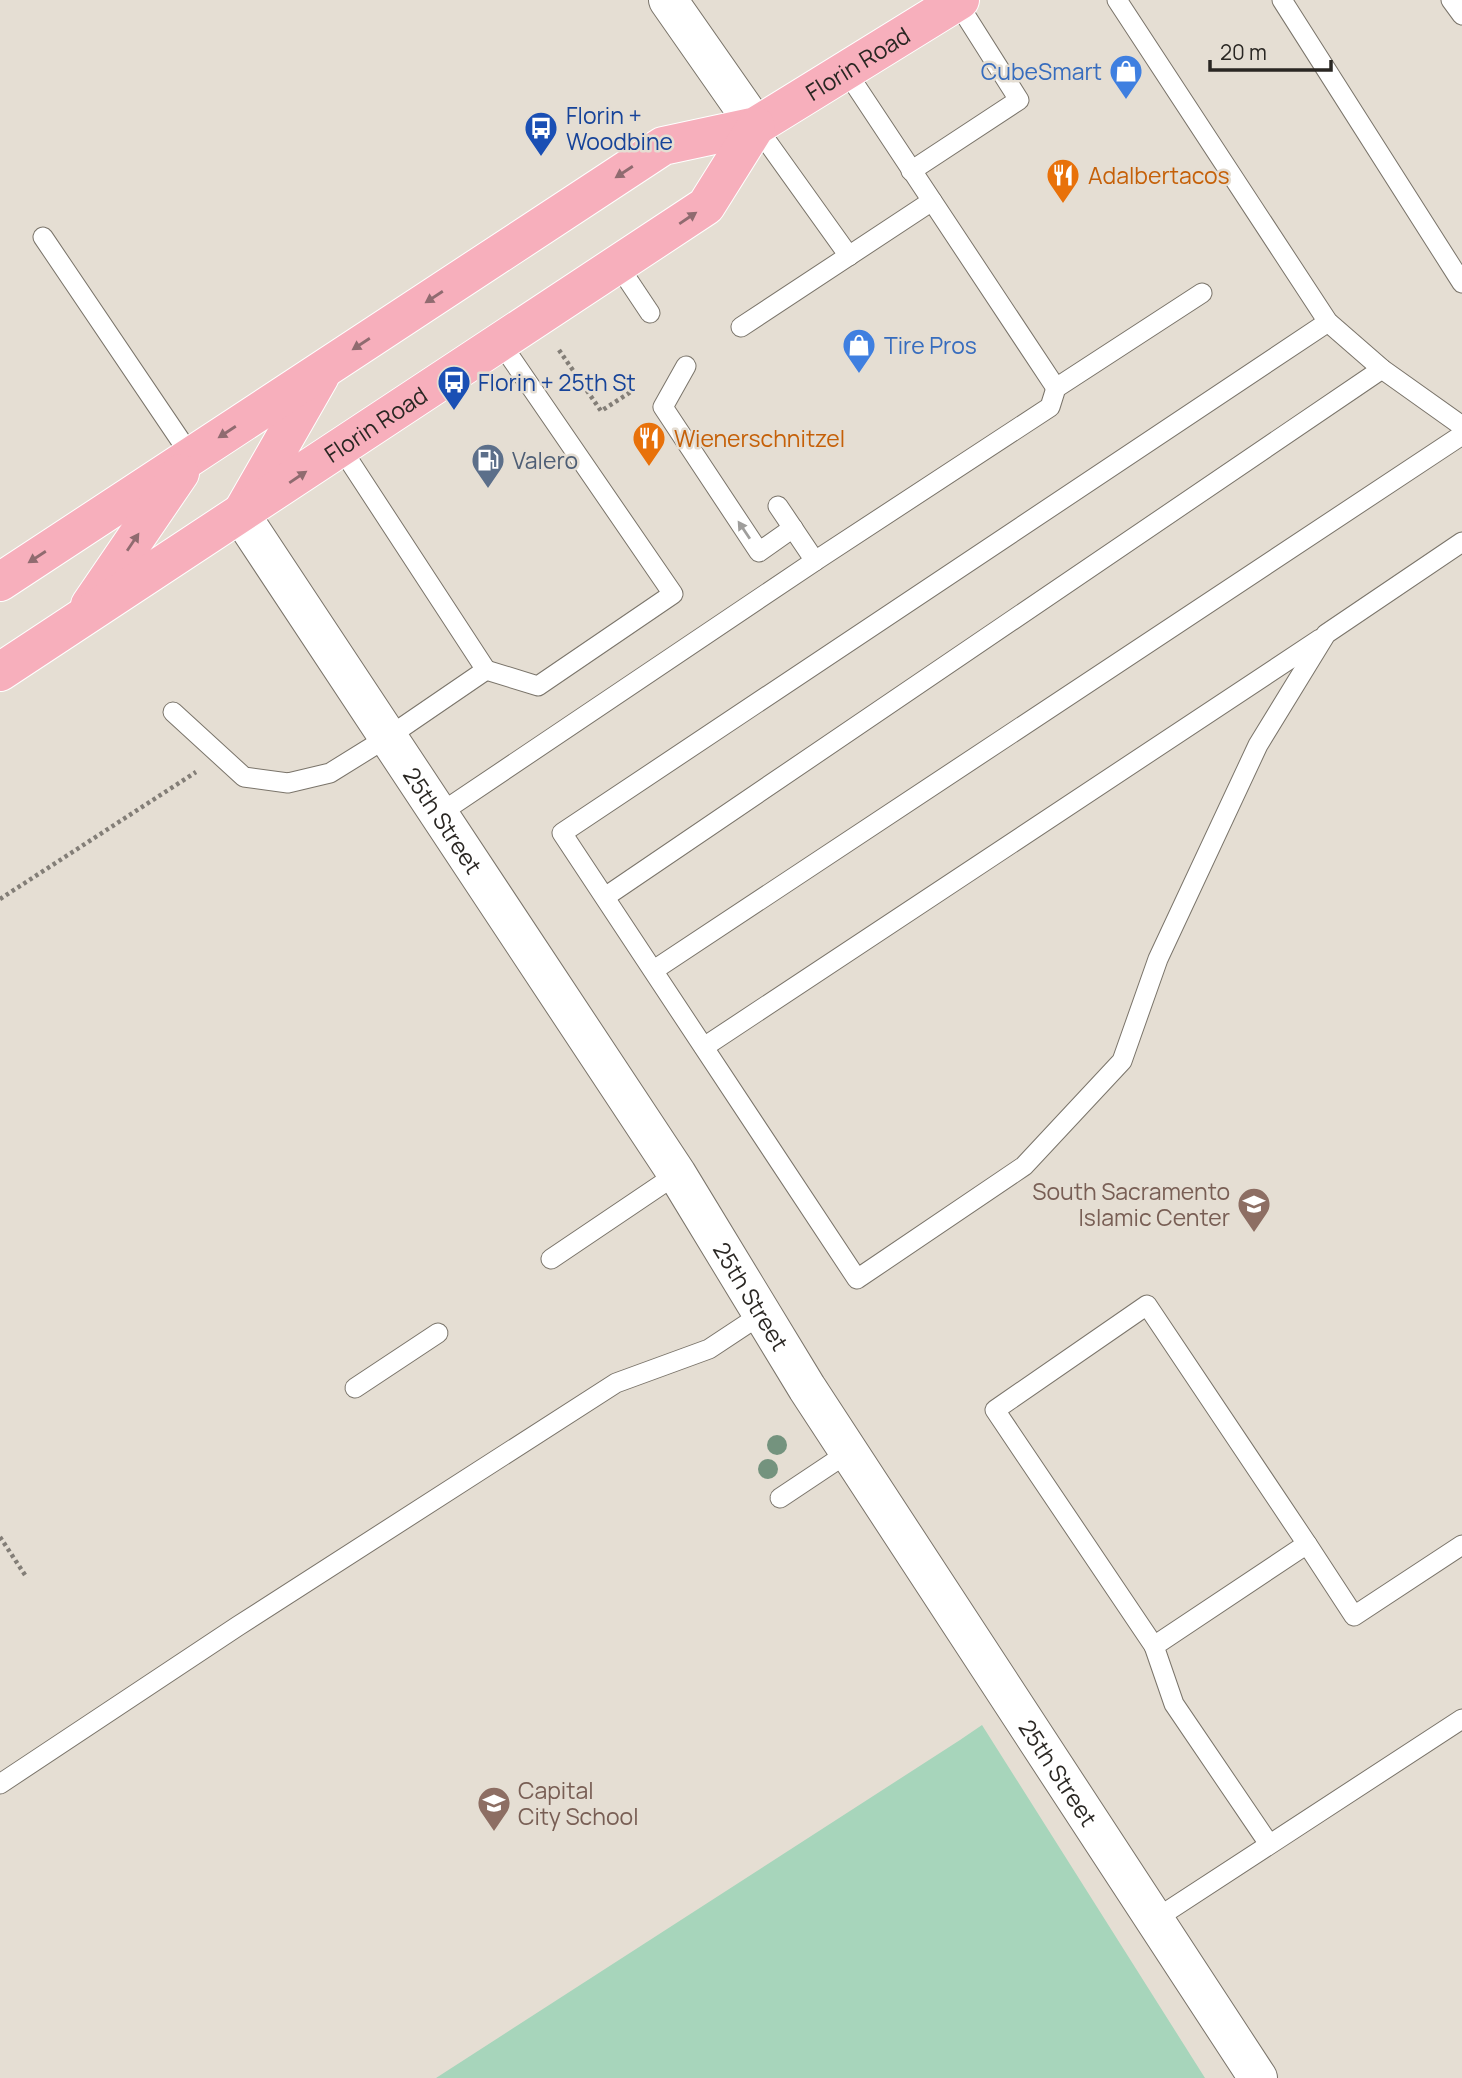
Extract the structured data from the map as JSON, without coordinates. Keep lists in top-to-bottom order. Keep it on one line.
{"streets":{"main road":["Florin Road"],"street":["25th Street"]},"crossings":[["Florin Road","25th Street"]],"places":{"shop":["CubeSmart","Tire Pros"],"bus stop":["Florin + Woodbine","Florin + 25th St"],"restaurant":["Adalbertacos","Wienerschnitzel"],"fuel station":["Valero"],"school or university":["South Sacramento Islamic Center","Capital City School"]},"scale_bar":"20 m"}
